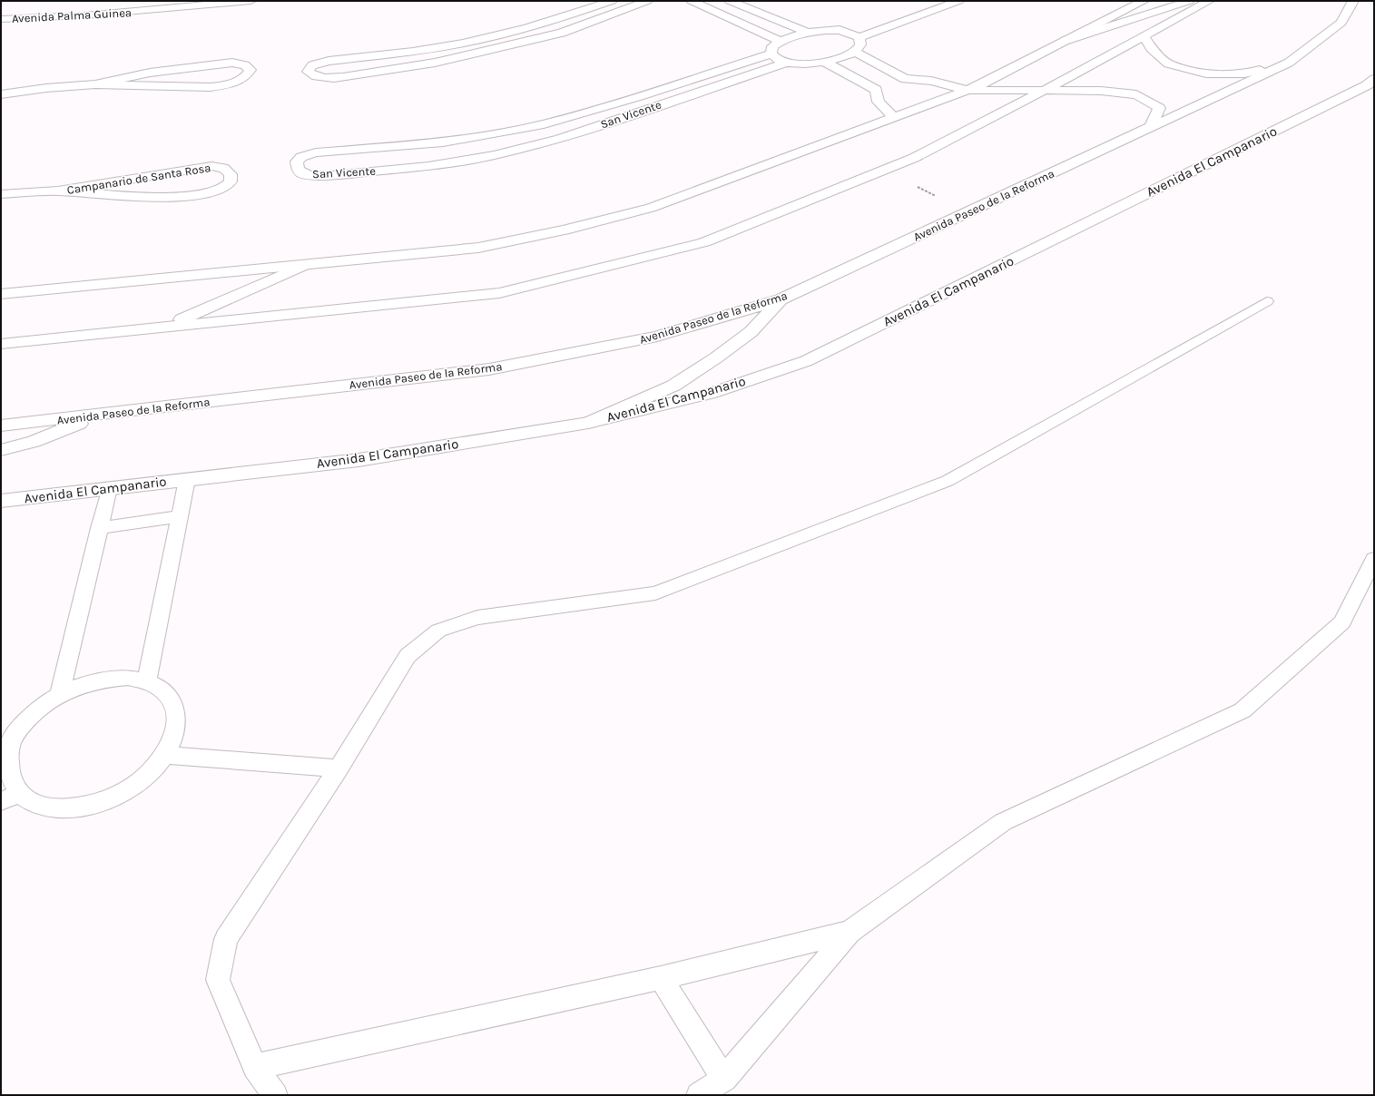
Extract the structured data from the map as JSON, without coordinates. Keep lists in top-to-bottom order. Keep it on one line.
{"streets":{"street":["Avenida Palma Guinea","San Vicente","Avenida El Campanario","Campanario de Santa Rosa","Avenida Paseo de la Reforma"]}}
